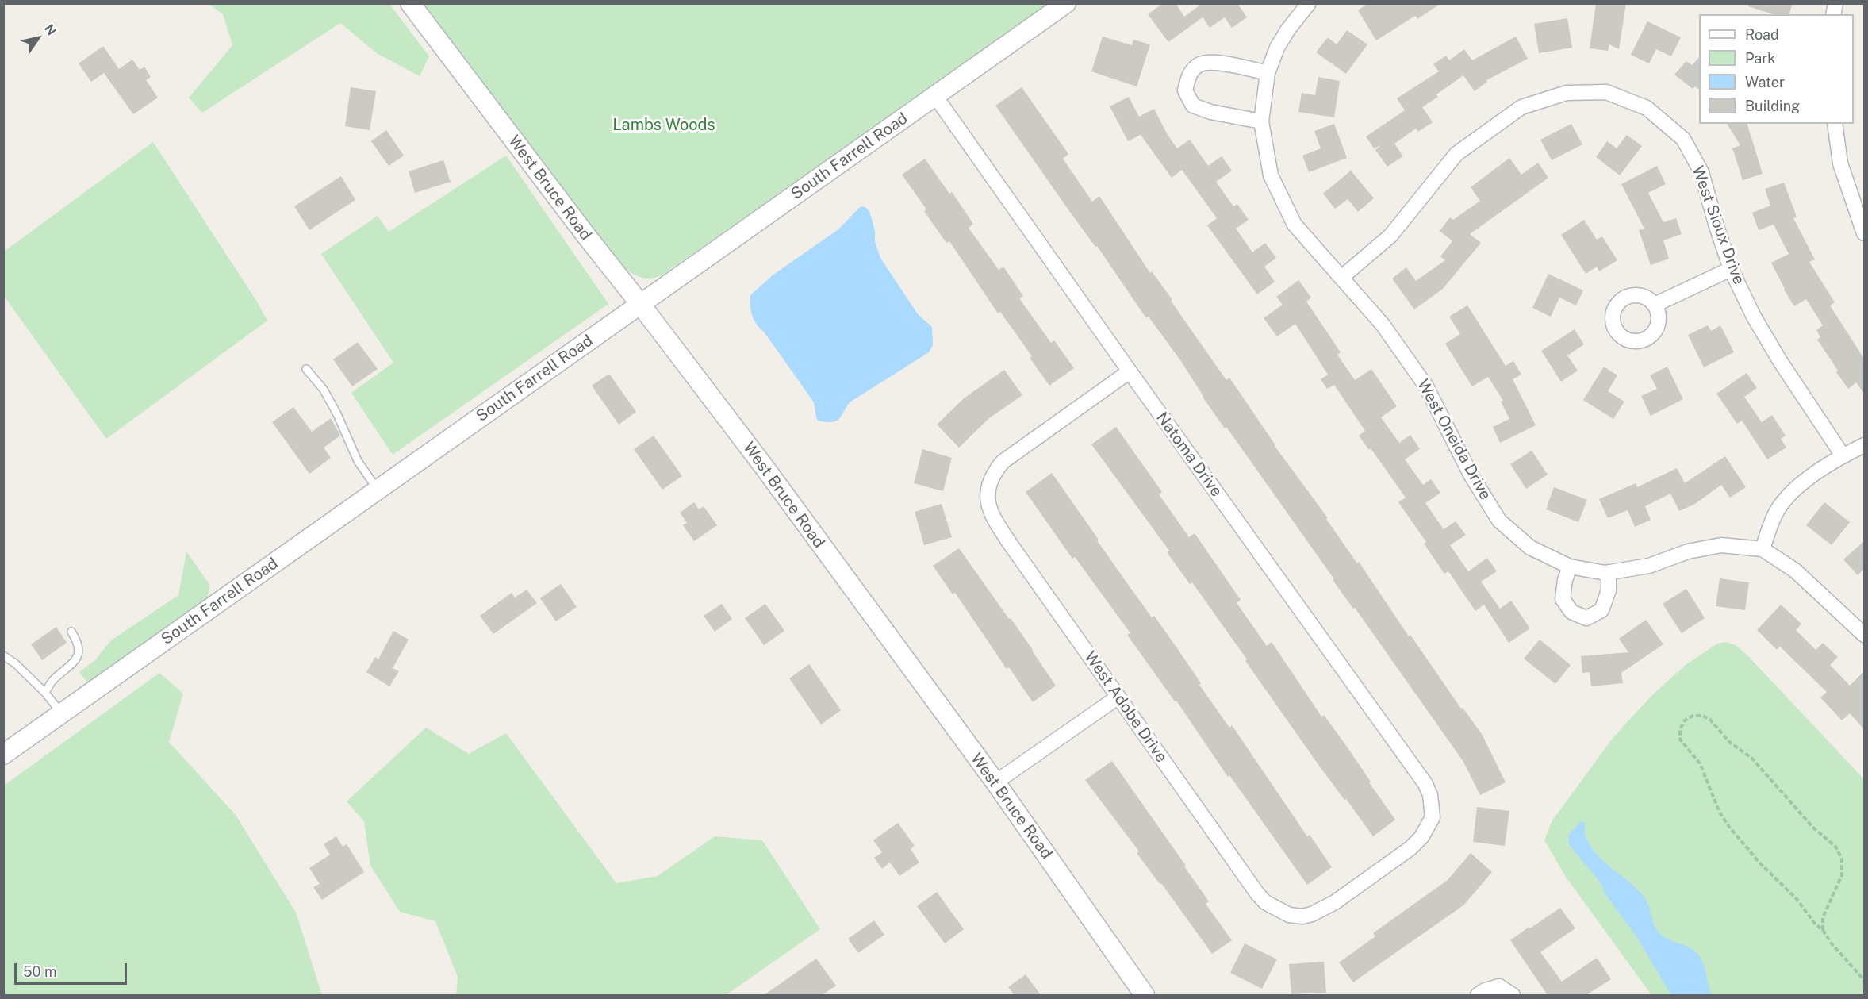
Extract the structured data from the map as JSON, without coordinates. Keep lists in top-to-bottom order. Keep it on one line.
{"streets":{"street":["South Farrell Road","West Bruce Road","West Sioux Drive","West Oneida Drive","Natoma Drive","West Adobe Drive"]},"crossings":[["South Farrell Road","West Bruce Road"],["South Farrell Road","Natoma Drive"],["West Sioux Drive","West Oneida Drive"],["Natoma Drive","West Adobe Drive"]],"parks":["Lambs Woods"],"legend":["Road","Park","Water","Building"],"scale_bar":"50 m","north":"top right"}
